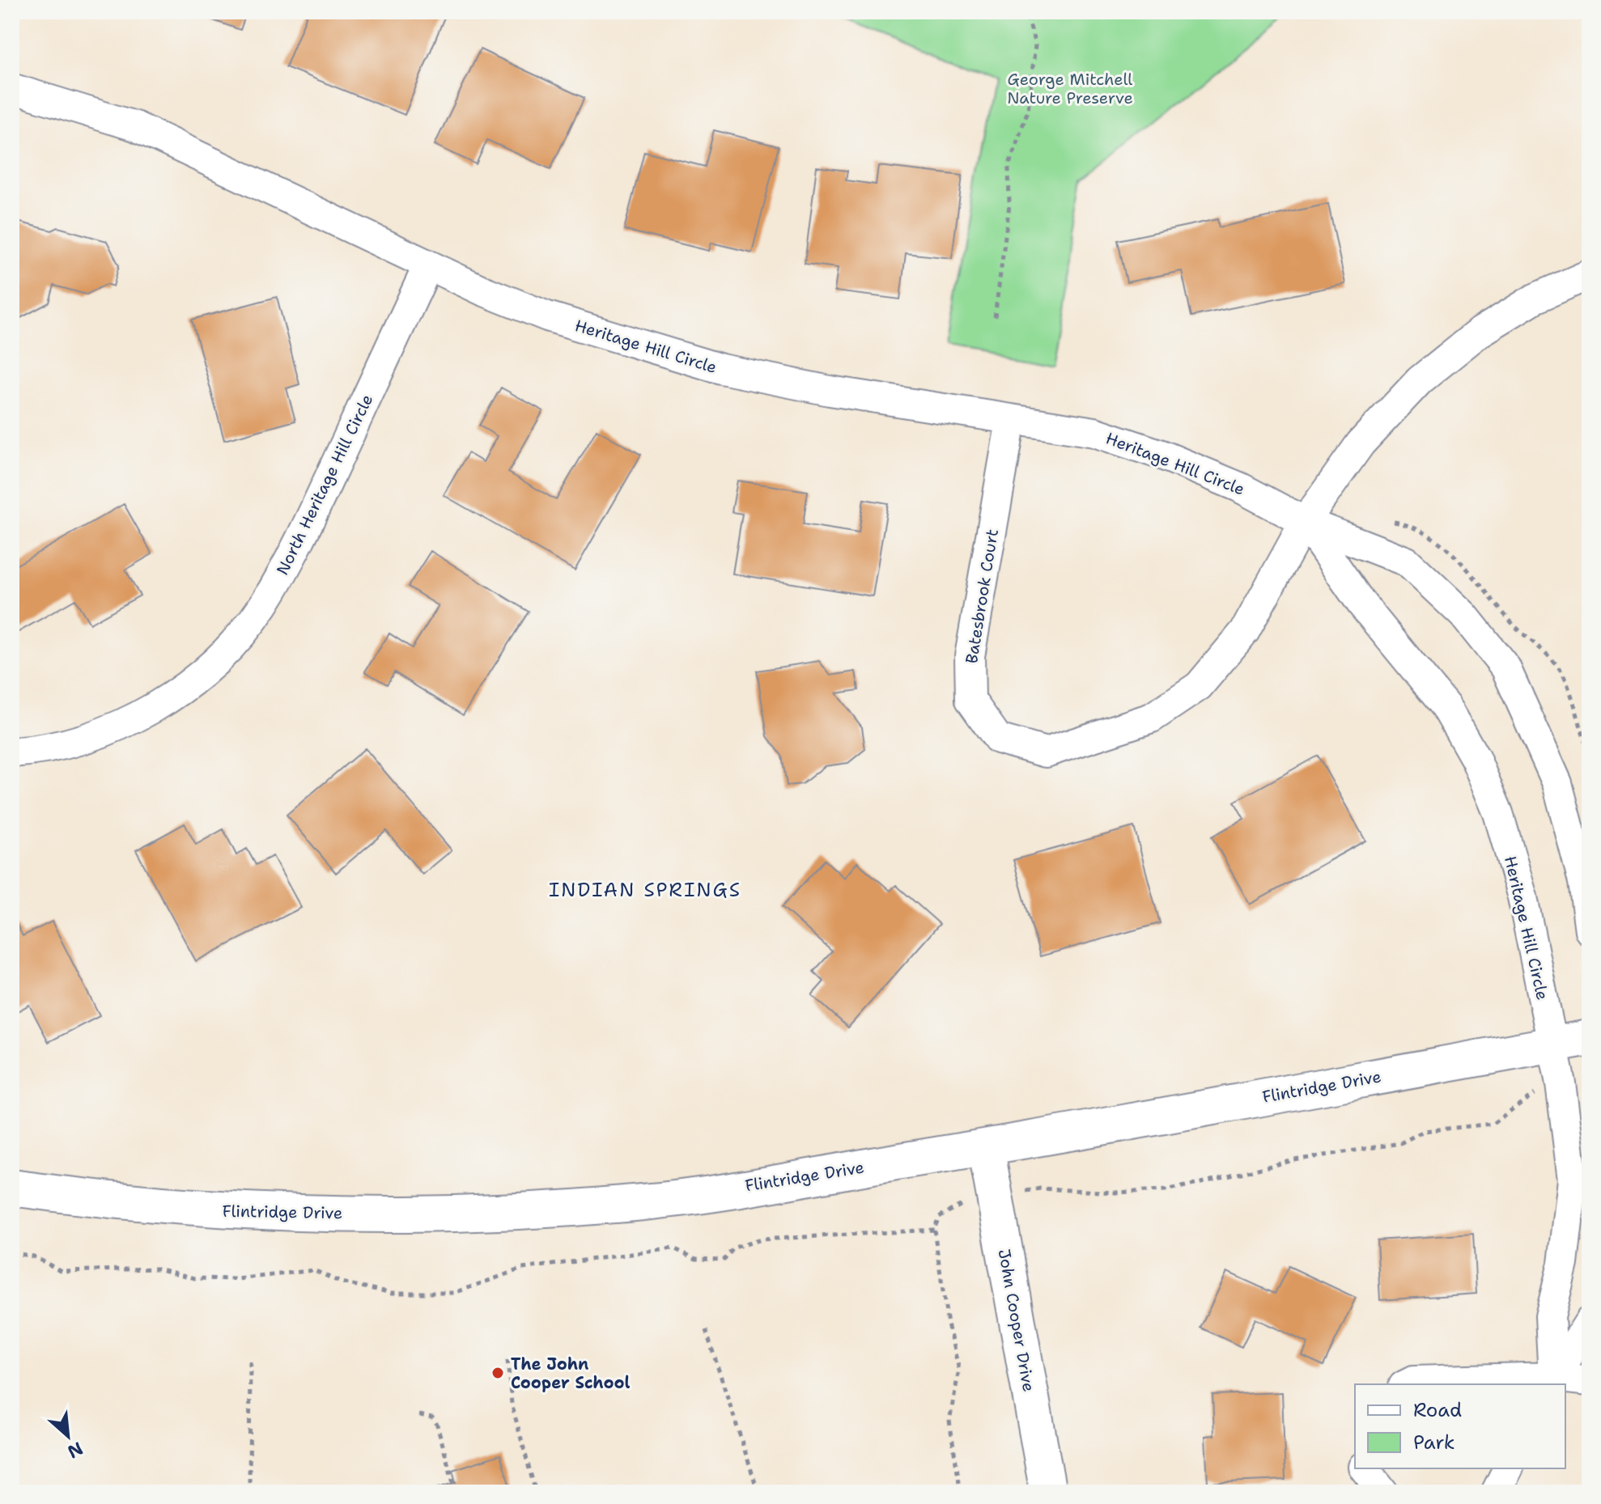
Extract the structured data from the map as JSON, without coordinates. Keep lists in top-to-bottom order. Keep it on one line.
{"streets":{"street":["Heritage Hill Circle","North Heritage Hill Circle","Batesbrook Court","Flintridge Drive","John Cooper Drive"]},"crossings":[["Heritage Hill Circle","North Heritage Hill Circle"],["Heritage Hill Circle","Batesbrook Court"],["Heritage Hill Circle","Flintridge Drive"],["Flintridge Drive","John Cooper Drive"]],"districts":["INDIAN SPRINGS"],"parks":["George Mitchell Nature Preserve"],"places":["The John Cooper School"],"legend":["Road","Park"],"north":"bottom right"}
